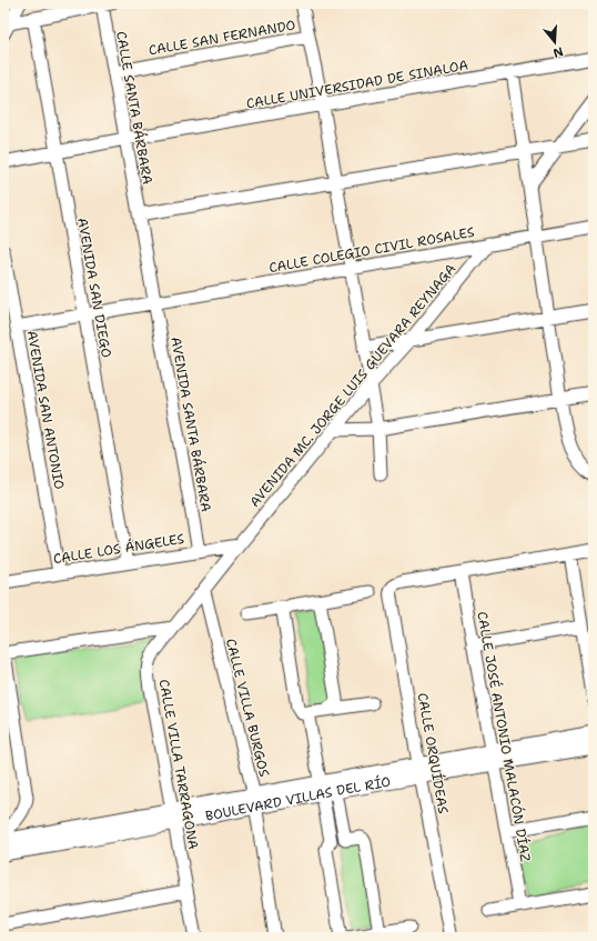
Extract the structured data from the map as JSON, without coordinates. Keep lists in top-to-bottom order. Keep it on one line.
{"streets":{"street":["CALLE SAN FERNANDO","CALLE UNIVERSIDAD DE SINALOA","CALLE SANTA BÁRBARA","CALLE COLEGIO CIVIL ROSALES","AVENIDA SAN DIEGO","AVENIDA MC. JORGE LUIS GUEVARA REYNAGA","AVENIDA SAN ANTONIO","AVENIDA SANTA BÁRBARA","CALLE LOS ÁNGELES","CALLE VILLA BURGOS","CALLE JOSÉ ANTONIO MALACÓN DÍAZ","CALLE ORQUÍDEAS","CALLE VILLA TARRAGONA","BOULEVARD VILLAS DEL RÍO"]},"crossings":[["CALLE SAN FERNANDO","CALLE SANTA BÁRBARA"],["CALLE UNIVERSIDAD DE SINALOA","CALLE SANTA BÁRBARA"],["CALLE UNIVERSIDAD DE SINALOA","AVENIDA SAN DIEGO"],["CALLE SANTA BÁRBARA","CALLE COLEGIO CIVIL ROSALES"],["CALLE SANTA BÁRBARA","AVENIDA SAN DIEGO"],["CALLE SANTA BÁRBARA","AVENIDA SANTA BÁRBARA"],["CALLE COLEGIO CIVIL ROSALES","AVENIDA SAN DIEGO"],["CALLE COLEGIO CIVIL ROSALES","AVENIDA MC. JORGE LUIS GUEVARA REYNAGA"],["CALLE COLEGIO CIVIL ROSALES","AVENIDA SAN ANTONIO"],["CALLE COLEGIO CIVIL ROSALES","AVENIDA SANTA BÁRBARA"],["AVENIDA SAN DIEGO","CALLE LOS ÁNGELES"],["AVENIDA MC. JORGE LUIS GUEVARA REYNAGA","CALLE LOS ÁNGELES"],["AVENIDA MC. JORGE LUIS GUEVARA REYNAGA","CALLE VILLA TARRAGONA"],["AVENIDA SAN ANTONIO","CALLE LOS ÁNGELES"],["AVENIDA SANTA BÁRBARA","CALLE LOS ÁNGELES"],["CALLE LOS ÁNGELES","CALLE VILLA TARRAGONA"],["CALLE VILLA BURGOS","CALLE VILLA TARRAGONA"],["CALLE VILLA BURGOS","BOULEVARD VILLAS DEL RÍO"],["CALLE JOSÉ ANTONIO MALACÓN DÍAZ","CALLE ORQUÍDEAS"],["CALLE JOSÉ ANTONIO MALACÓN DÍAZ","BOULEVARD VILLAS DEL RÍO"],["CALLE ORQUÍDEAS","BOULEVARD VILLAS DEL RÍO"],["CALLE VILLA TARRAGONA","BOULEVARD VILLAS DEL RÍO"]],"north":"bottom"}
